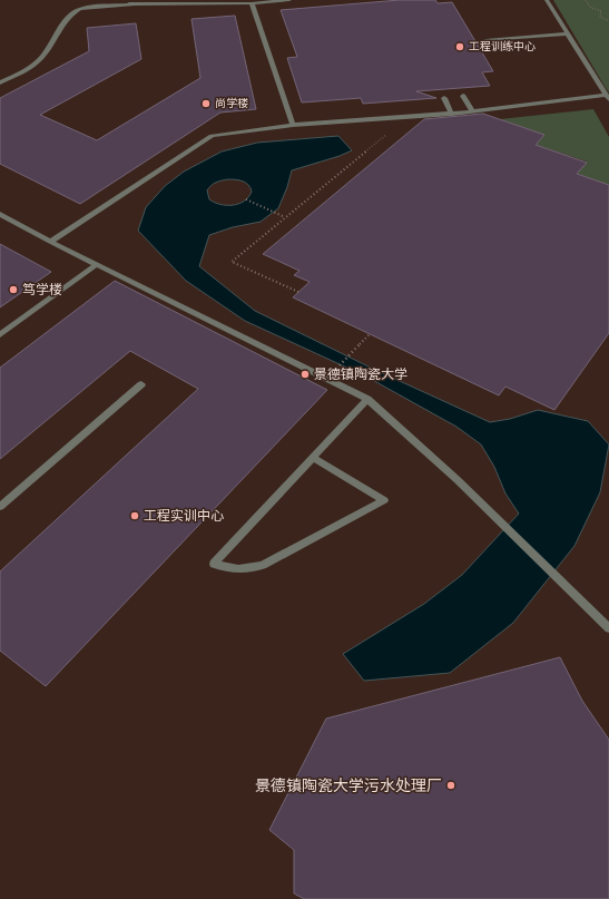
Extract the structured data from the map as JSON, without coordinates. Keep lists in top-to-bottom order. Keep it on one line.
{"places":["工程训练中心","尚学楼","笃学楼","景德镇陶瓷大学","工程实训中心","景德镇陶瓷大学污水处理厂"]}
